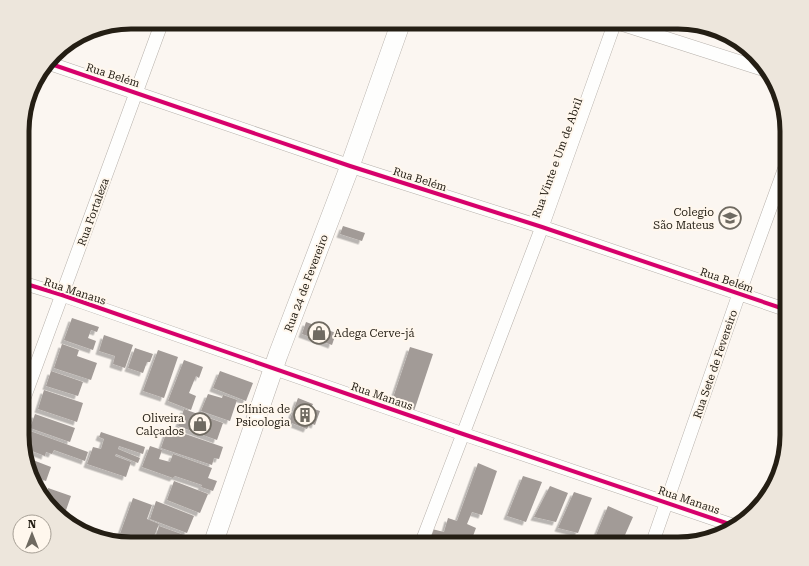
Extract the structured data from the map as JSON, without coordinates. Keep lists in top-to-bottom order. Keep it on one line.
{"streets":{"main road":["Rua 24 de Fevereiro"],"street":["Rua Belém","Rua Vinte e Um de Abril","Rua Fortaleza","Rua Manaus","Rua Sete de Fevereiro"]},"crossings":[["Rua Belém","Rua Vinte e Um de Abril"],["Rua Belém","Rua Fortaleza"],["Rua Belém","Rua 24 de Fevereiro"],["Rua Belém","Rua Sete de Fevereiro"],["Rua Vinte e Um de Abril","Rua Manaus"],["Rua Fortaleza","Rua Manaus"],["Rua 24 de Fevereiro","Rua Manaus"],["Rua Manaus","Rua Sete de Fevereiro"]],"places":{"school or university":["Colegio São Mateus"],"shop":["Adega Cerve-já","Oliveira Calçados"],"building":["Clínica de Psicologia"]},"north":"top"}
